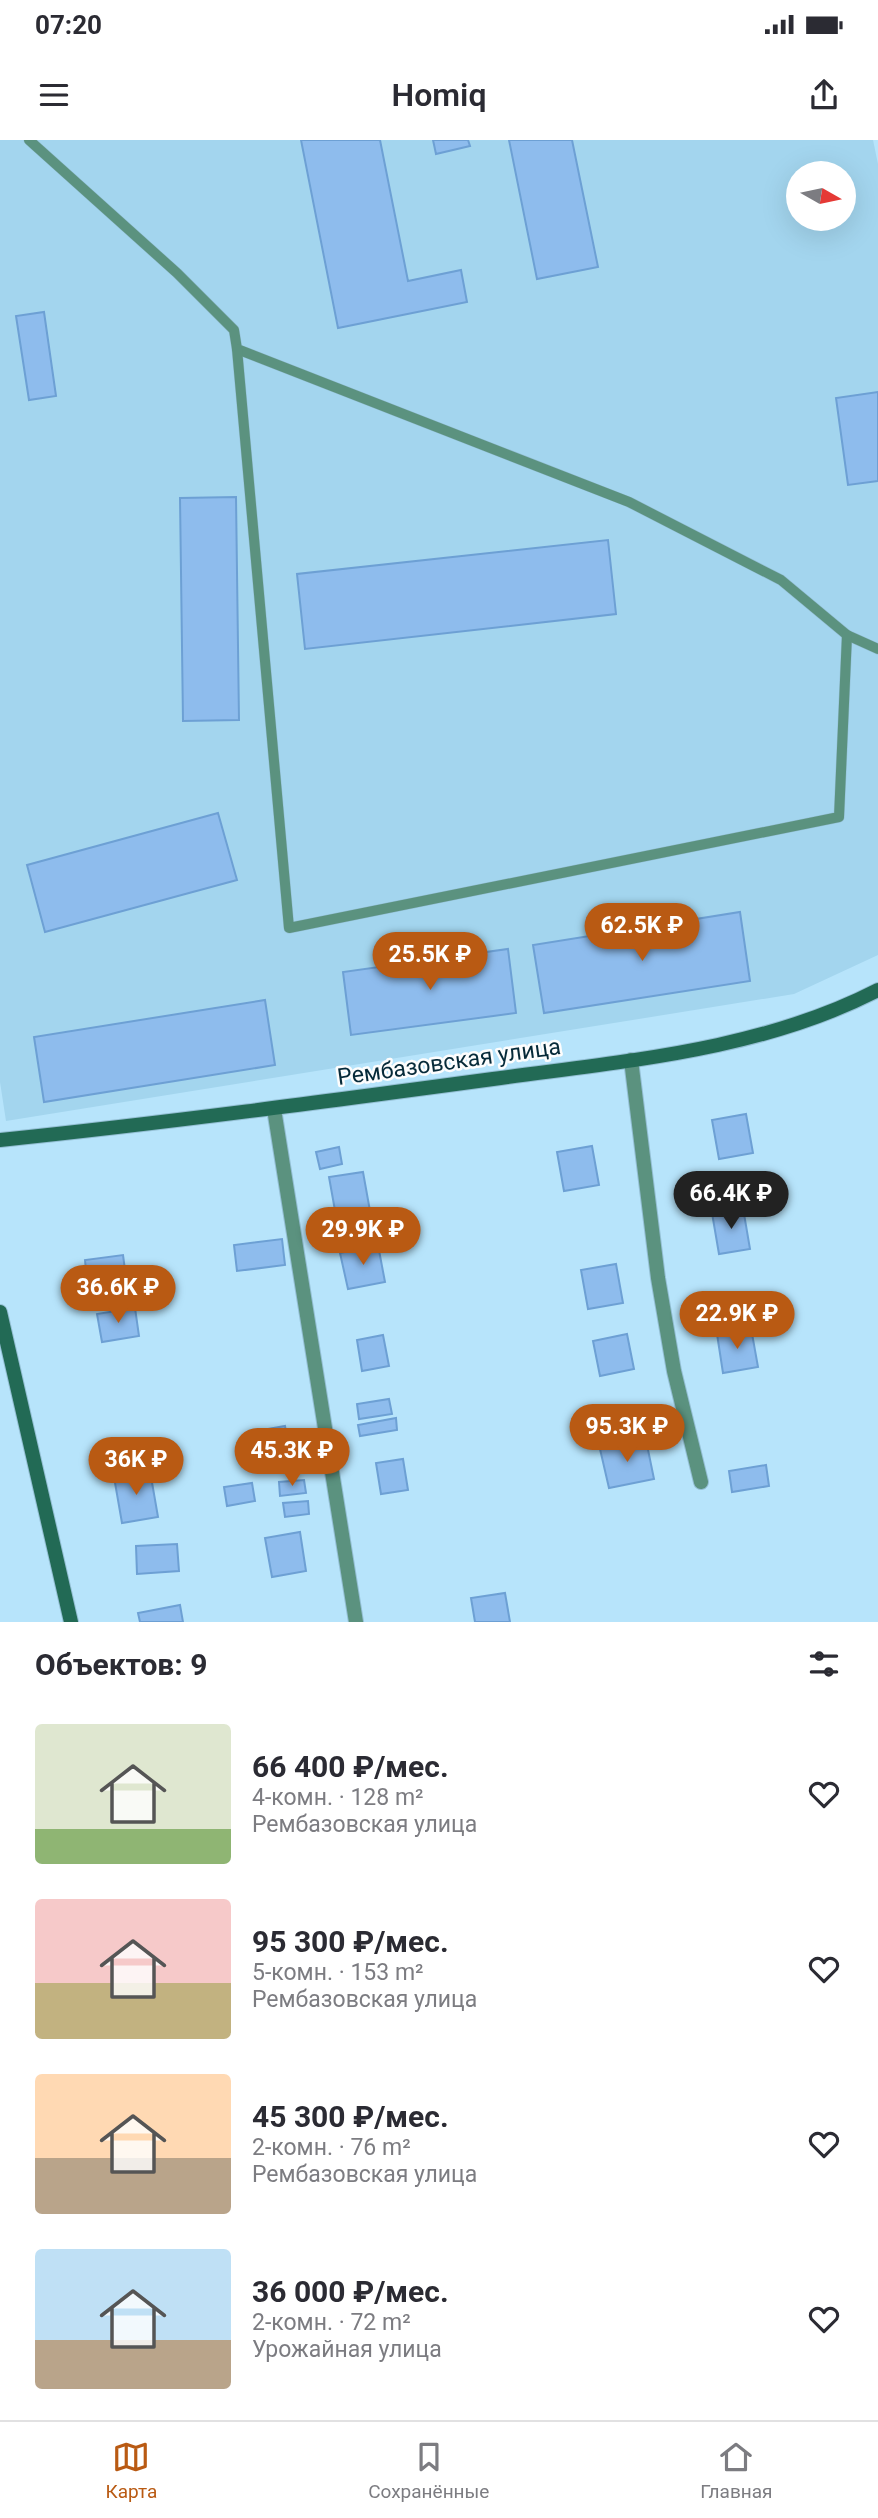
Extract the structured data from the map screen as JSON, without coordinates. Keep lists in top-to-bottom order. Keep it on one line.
{"streets":{"street":["Рембазовская улица"]},"north":"right","page":{"status":"07:20","header":"Homiq","price":["62.5K ₽","25.5K ₽","66.4K ₽","29.9K ₽","36.6K ₽","22.9K ₽","95.3K ₽","45.3K ₽","36K ₽"],"heading":"Объектов: 9","list":[{"name":"66 400 ₽/мес.","note":"4-комн. · 128 m² · Рембазовская улица"},{"name":"95 300 ₽/мес.","note":"5-комн. · 153 m² · Рембазовская улица"},{"name":"45 300 ₽/мес.","note":"2-комн. · 76 m² · Рембазовская улица"},{"name":"36 000 ₽/мес.","note":"2-комн. · 72 m² · Урожайная улица"}],"tabs":["Карта","Сохранённые","Главная"]}}
